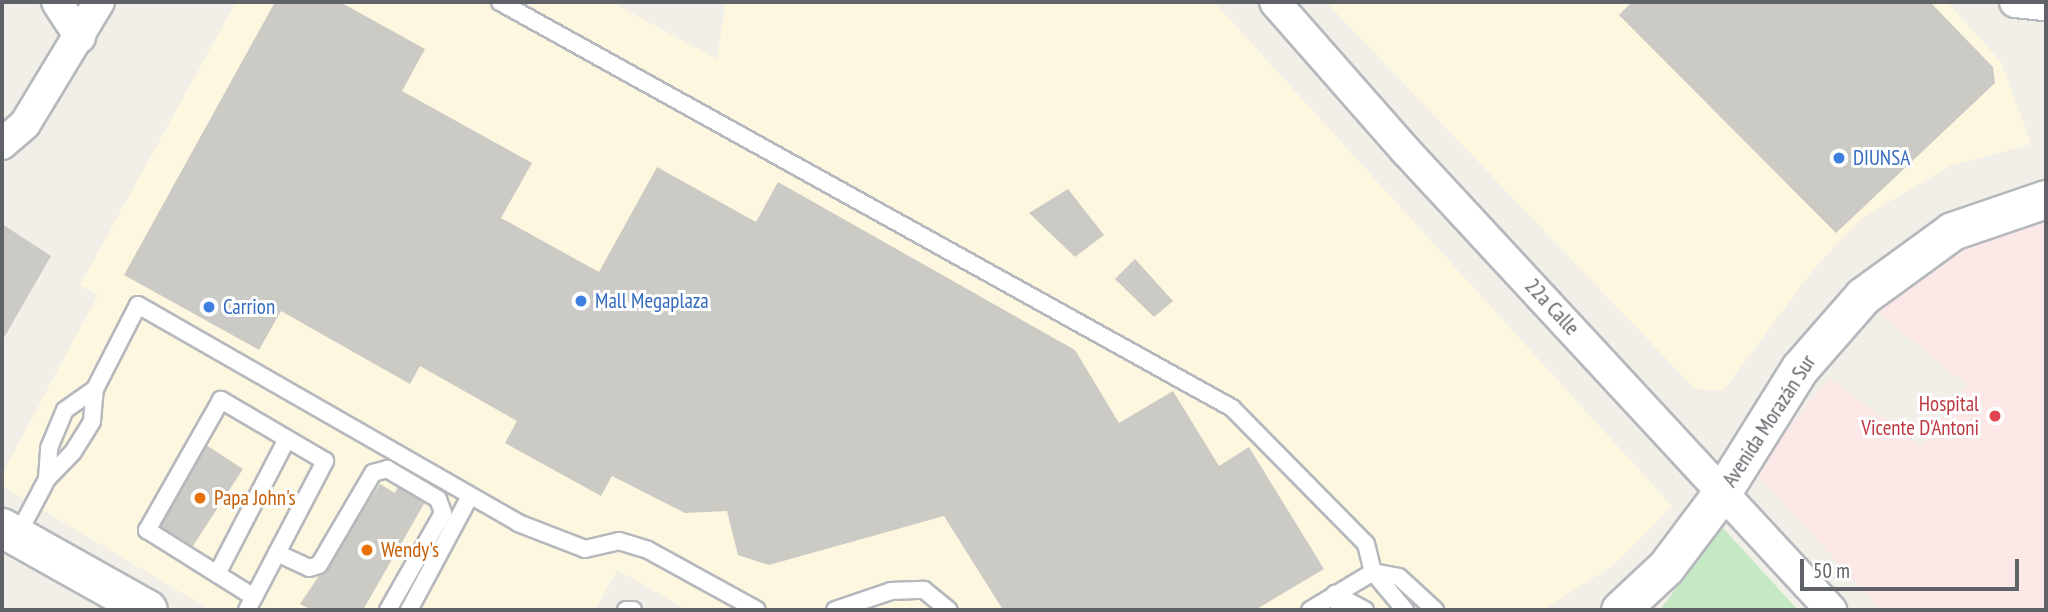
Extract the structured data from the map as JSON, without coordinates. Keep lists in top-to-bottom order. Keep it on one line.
{"streets":{"street":["22a Calle","Avenida Morazán Sur"]},"crossings":[["22a Calle","Avenida Morazán Sur"]],"places":["DIUNSA","Mall Megaplaza","Carrion","Hospital Vicente D'Antoni","Papa John's","Wendy's"],"scale_bar":"50 m"}
